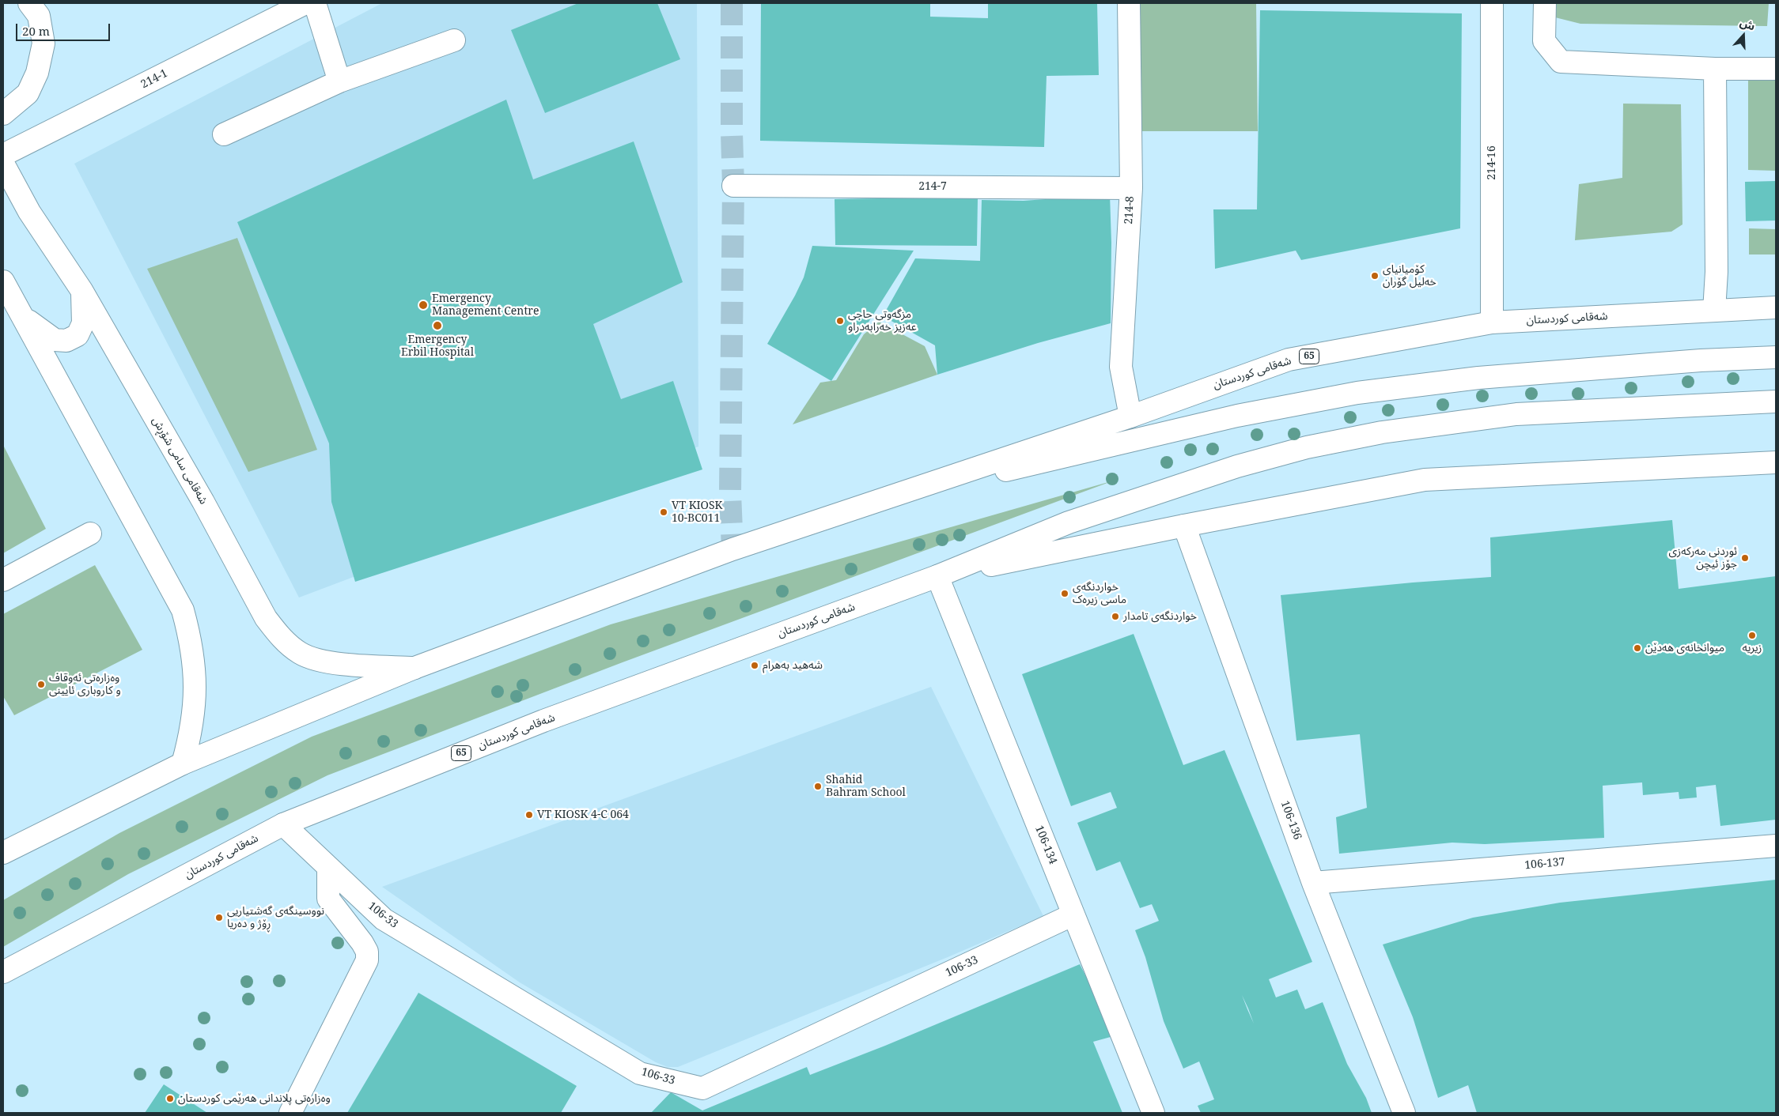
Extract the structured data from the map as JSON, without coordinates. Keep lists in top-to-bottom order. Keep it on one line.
{"streets":{"main road":["214-1","214-16","214-7","214-8","شەقامی کوردستان","65","شەقامی سامی شۆڕش","106-136","106-134","106-137","106-33"]},"crossings":[["214-16","شەقامی کوردستان"],["214-7","214-8"],["214-8","شەقامی کوردستان"],["شەقامی کوردستان","شەقامی سامی شۆڕش"],["شەقامی کوردستان","106-136"],["شەقامی کوردستان","106-134"],["شەقامی کوردستان","106-33"],["106-136","106-137"],["106-134","106-33"]],"places":["کۆمپانیای خەلیل گۆران","Emergency Management Centre","مزگەوتی حاجی عەزیز خەرابەدراو","Emergency Erbil Hospital","VT KIOSK 10-BC011","ئوردنی مەرکەزی جۆز ئیچن","خواردنگەی ماسی زیرەک","خواردنگەی تامدار","زیریە","میوانخانەی هەدێن","شەهید بەهرام","وەزارەتی ئەوقاف و کاروباری ئایینی","Shahid Bahram School","VT KIOSK 4-C 064","نووسینگەی گەشتیاریی ڕۆژ و دەریا","وەزارەتی پلاندانی هەرێمی کوردستان"],"scale_bar":"20 m","north":"top"}
